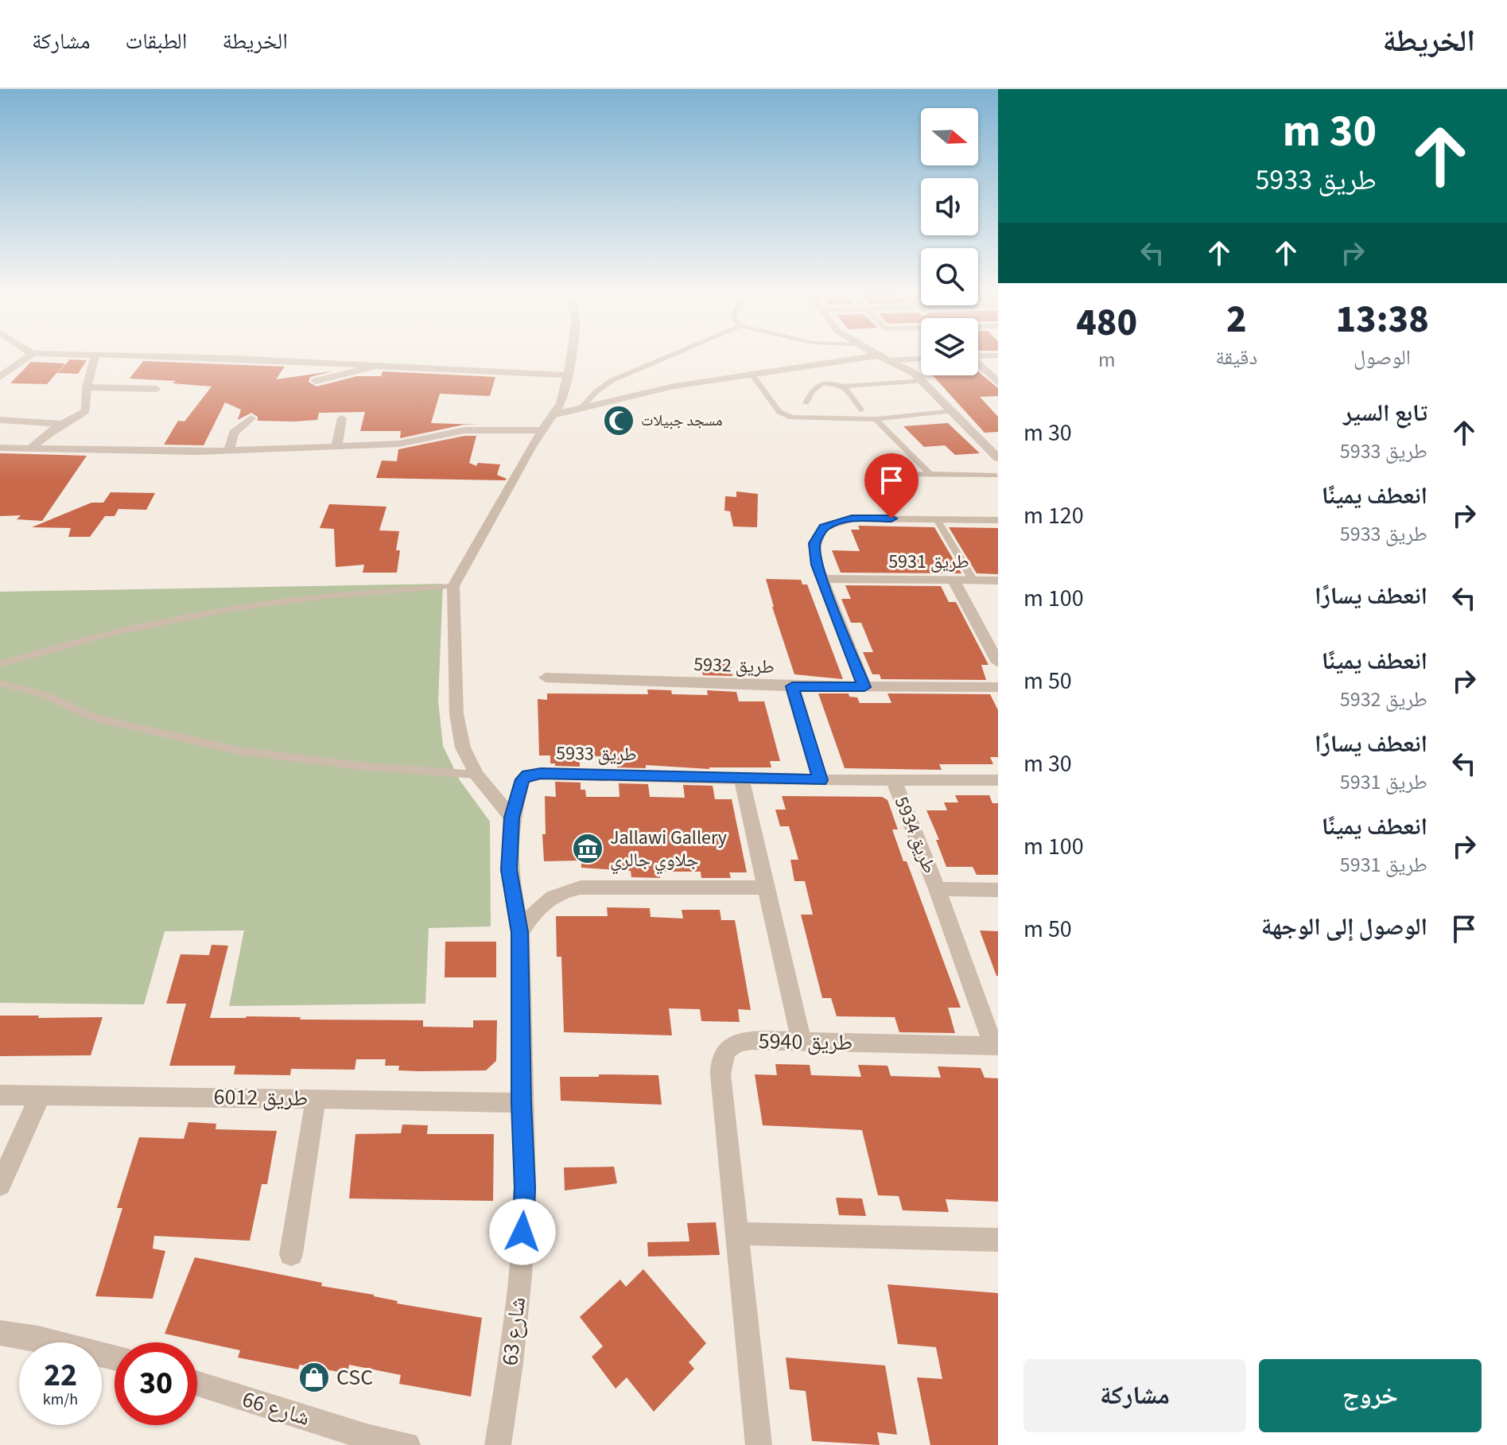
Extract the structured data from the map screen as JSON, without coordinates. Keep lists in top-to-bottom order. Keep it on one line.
{"streets":{"street":["طريق 5931","طريق 5932","طريق 5933","طريق 5934","طريق 5940","طريق 6012","شارع 63","شارع 66"]},"crossings":[["طريق 5933","طريق 5934"],["طريق 5933","طريق 6012"],["طريق 5933","شارع 63"],["طريق 5934","طريق 5940"],["طريق 6012","شارع 63"]],"places":{"mosque":["مسجد جبيلات"],"museum":["Jallawi Gallery جلاوي جالري"],"shop":["CSC"]},"north":"right","page":{"header":"الخريطة","nav":["الخريطة","الطبقات","مشاركة"],"turn":["30 m","طريق 5933"],"eta":["13:38","الوصول","2","دقيقة","480","m"],"list":[{"name":"تابع السير","note":"طريق 5933","value":"30 m"},{"name":"انعطف يمينًا","note":"طريق 5933","value":"120 m"},{"name":"انعطف يسارًا","value":"100 m"},{"name":"انعطف يمينًا","note":"طريق 5932","value":"50 m"},{"name":"انعطف يسارًا","note":"طريق 5931","value":"30 m"},{"name":"انعطف يمينًا","note":"طريق 5931","value":"100 m"},{"name":"الوصول إلى الوجهة","value":"50 m"}],"speed":"22 km/h","limit":"30","buttons":["خروج","مشاركة"]}}
